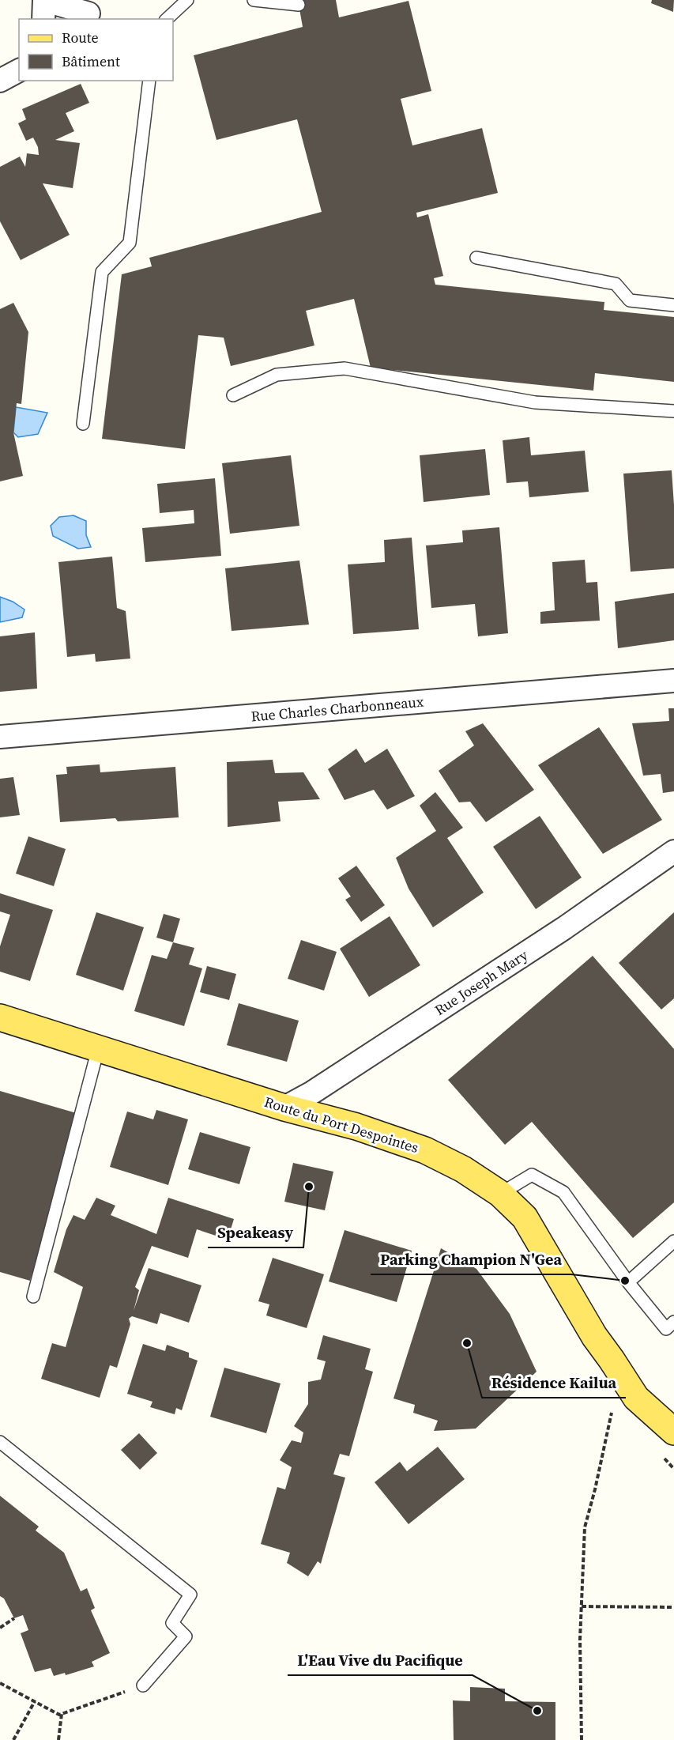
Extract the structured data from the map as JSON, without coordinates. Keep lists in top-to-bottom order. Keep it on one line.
{"streets":{"main road":["Route du Port Despointes"],"street":["Rue Charles Charbonneaux","Rue Joseph Mary"]},"crossings":[["Rue Joseph Mary","Route du Port Despointes"]],"places":["Speakeasy","Parking Champion N'Gea","Résidence Kailua","L'Eau Vive du Pacifique"],"legend":["Route","Bâtiment"]}
